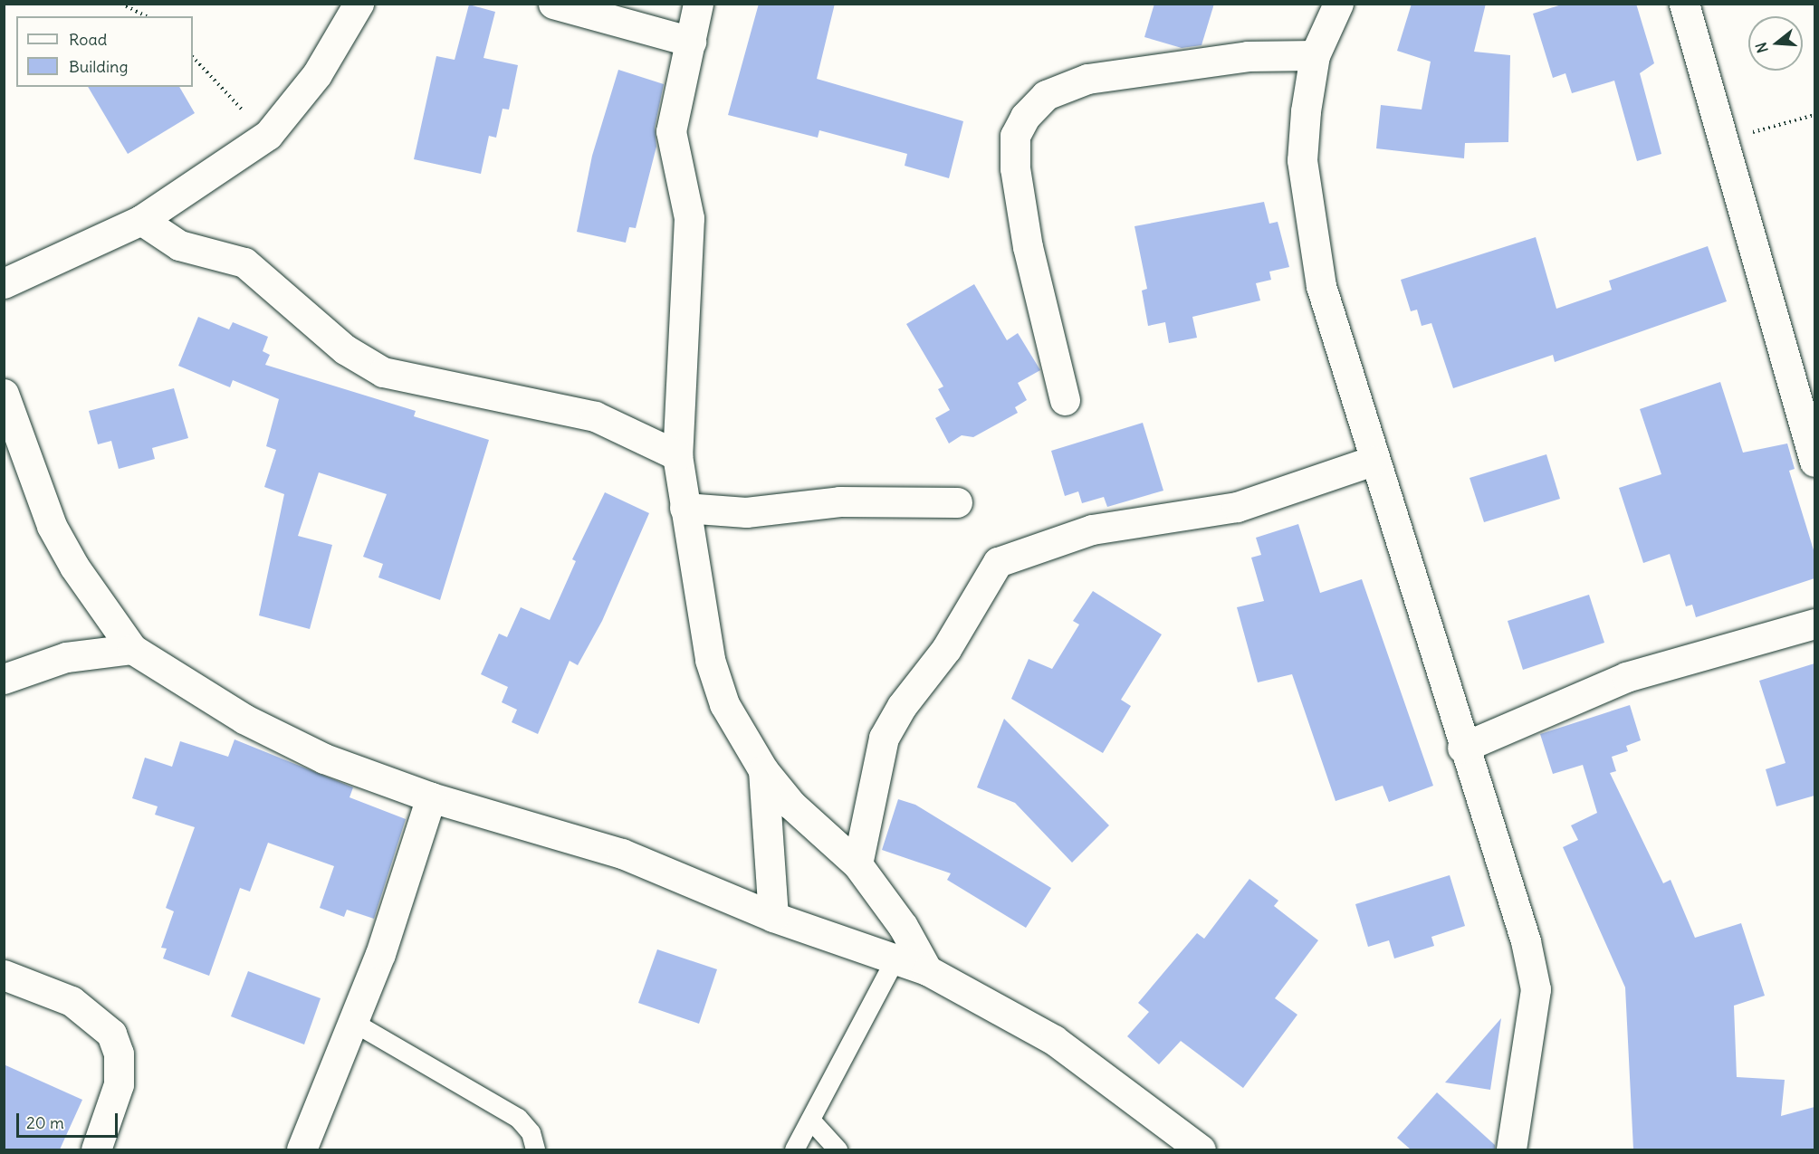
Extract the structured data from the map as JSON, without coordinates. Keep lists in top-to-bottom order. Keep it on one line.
{"legend":["Road","Building"],"scale_bar":"20 m","north":"left"}
